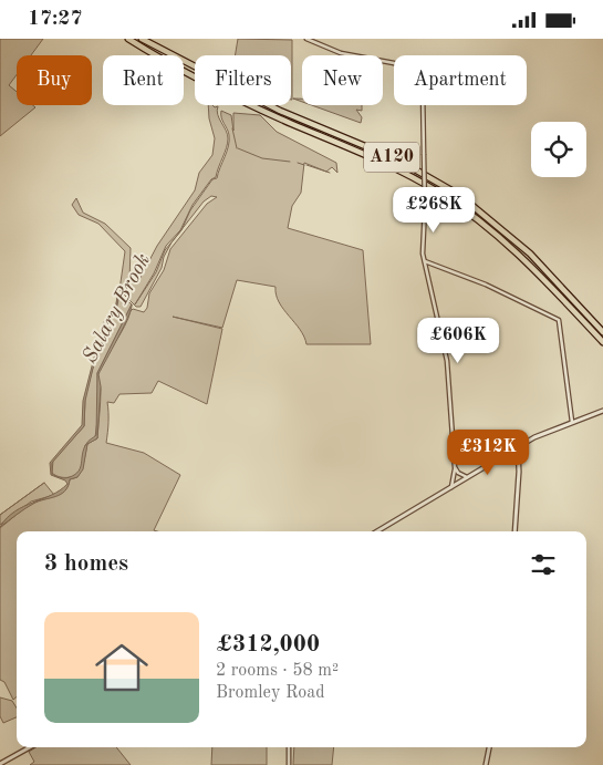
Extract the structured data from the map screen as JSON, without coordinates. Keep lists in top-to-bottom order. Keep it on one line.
{"streets":{"highway":["A120"]},"water":["Salary Brook"],"page":{"status":"17:27","chip":["Buy","Rent","Filters","New","Apartment"],"price":["£268K","£606K","£312K"],"heading":"3 homes","list":[{"name":"£312,000","note":"2 rooms · 58 m² · Bromley Road"}]}}
